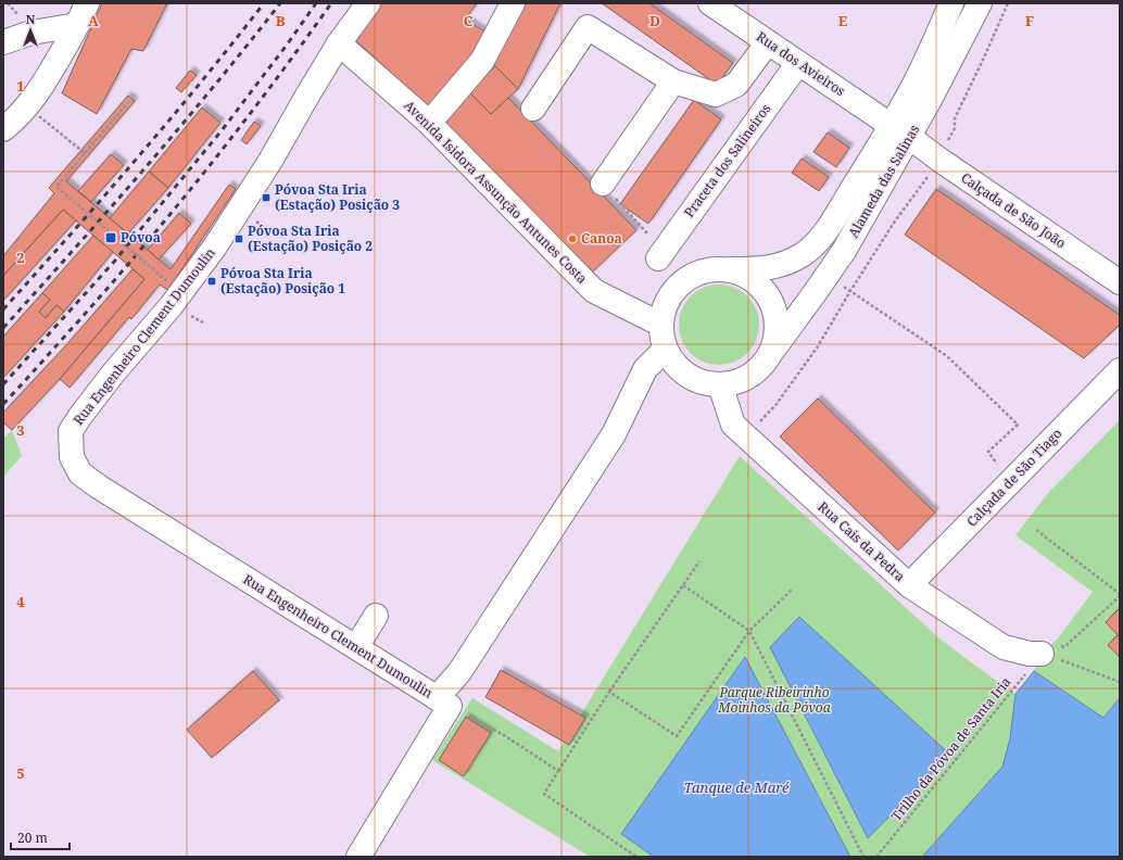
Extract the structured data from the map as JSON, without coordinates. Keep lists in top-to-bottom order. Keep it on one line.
{"streets":{"street":["Rua dos Avieiros","Praceta dos Salineiros","Alameda das Salinas","Avenida Isidora Assunção Antunes Costa","Calçada de São João","Rua Engenheiro Clement Dumoulin","Calçada de São Tiago","Rua Cais da Pedra"],"path":["Trilho da Póvoa de Santa Iria"]},"crossings":[["Rua dos Avieiros","Praceta dos Salineiros"],["Rua dos Avieiros","Alameda das Salinas"],["Rua dos Avieiros","Calçada de São João"],["Alameda das Salinas","Avenida Isidora Assunção Antunes Costa"],["Alameda das Salinas","Calçada de São João"],["Alameda das Salinas","Rua Cais da Pedra"],["Avenida Isidora Assunção Antunes Costa","Rua Engenheiro Clement Dumoulin"],["Avenida Isidora Assunção Antunes Costa","Rua Cais da Pedra"],["Calçada de São Tiago","Rua Cais da Pedra"],["Rua Cais da Pedra","Trilho da Póvoa de Santa Iria"]],"water":["Tanque de Maré"],"parks":["Parque Ribeirinho Moinhos da Póvoa"],"places":{"transit":["Póvoa Sta Iria (Estação) Posição 3","Póvoa","Póvoa Sta Iria (Estação) Posição 2","Póvoa Sta Iria (Estação) Posição 1"],"other":["Canoa"]},"scale_bar":"20 m","north":"top","grid":{"columns":["A","B","C","D","E","F"],"rows":["1","2","3","4","5"]}}
